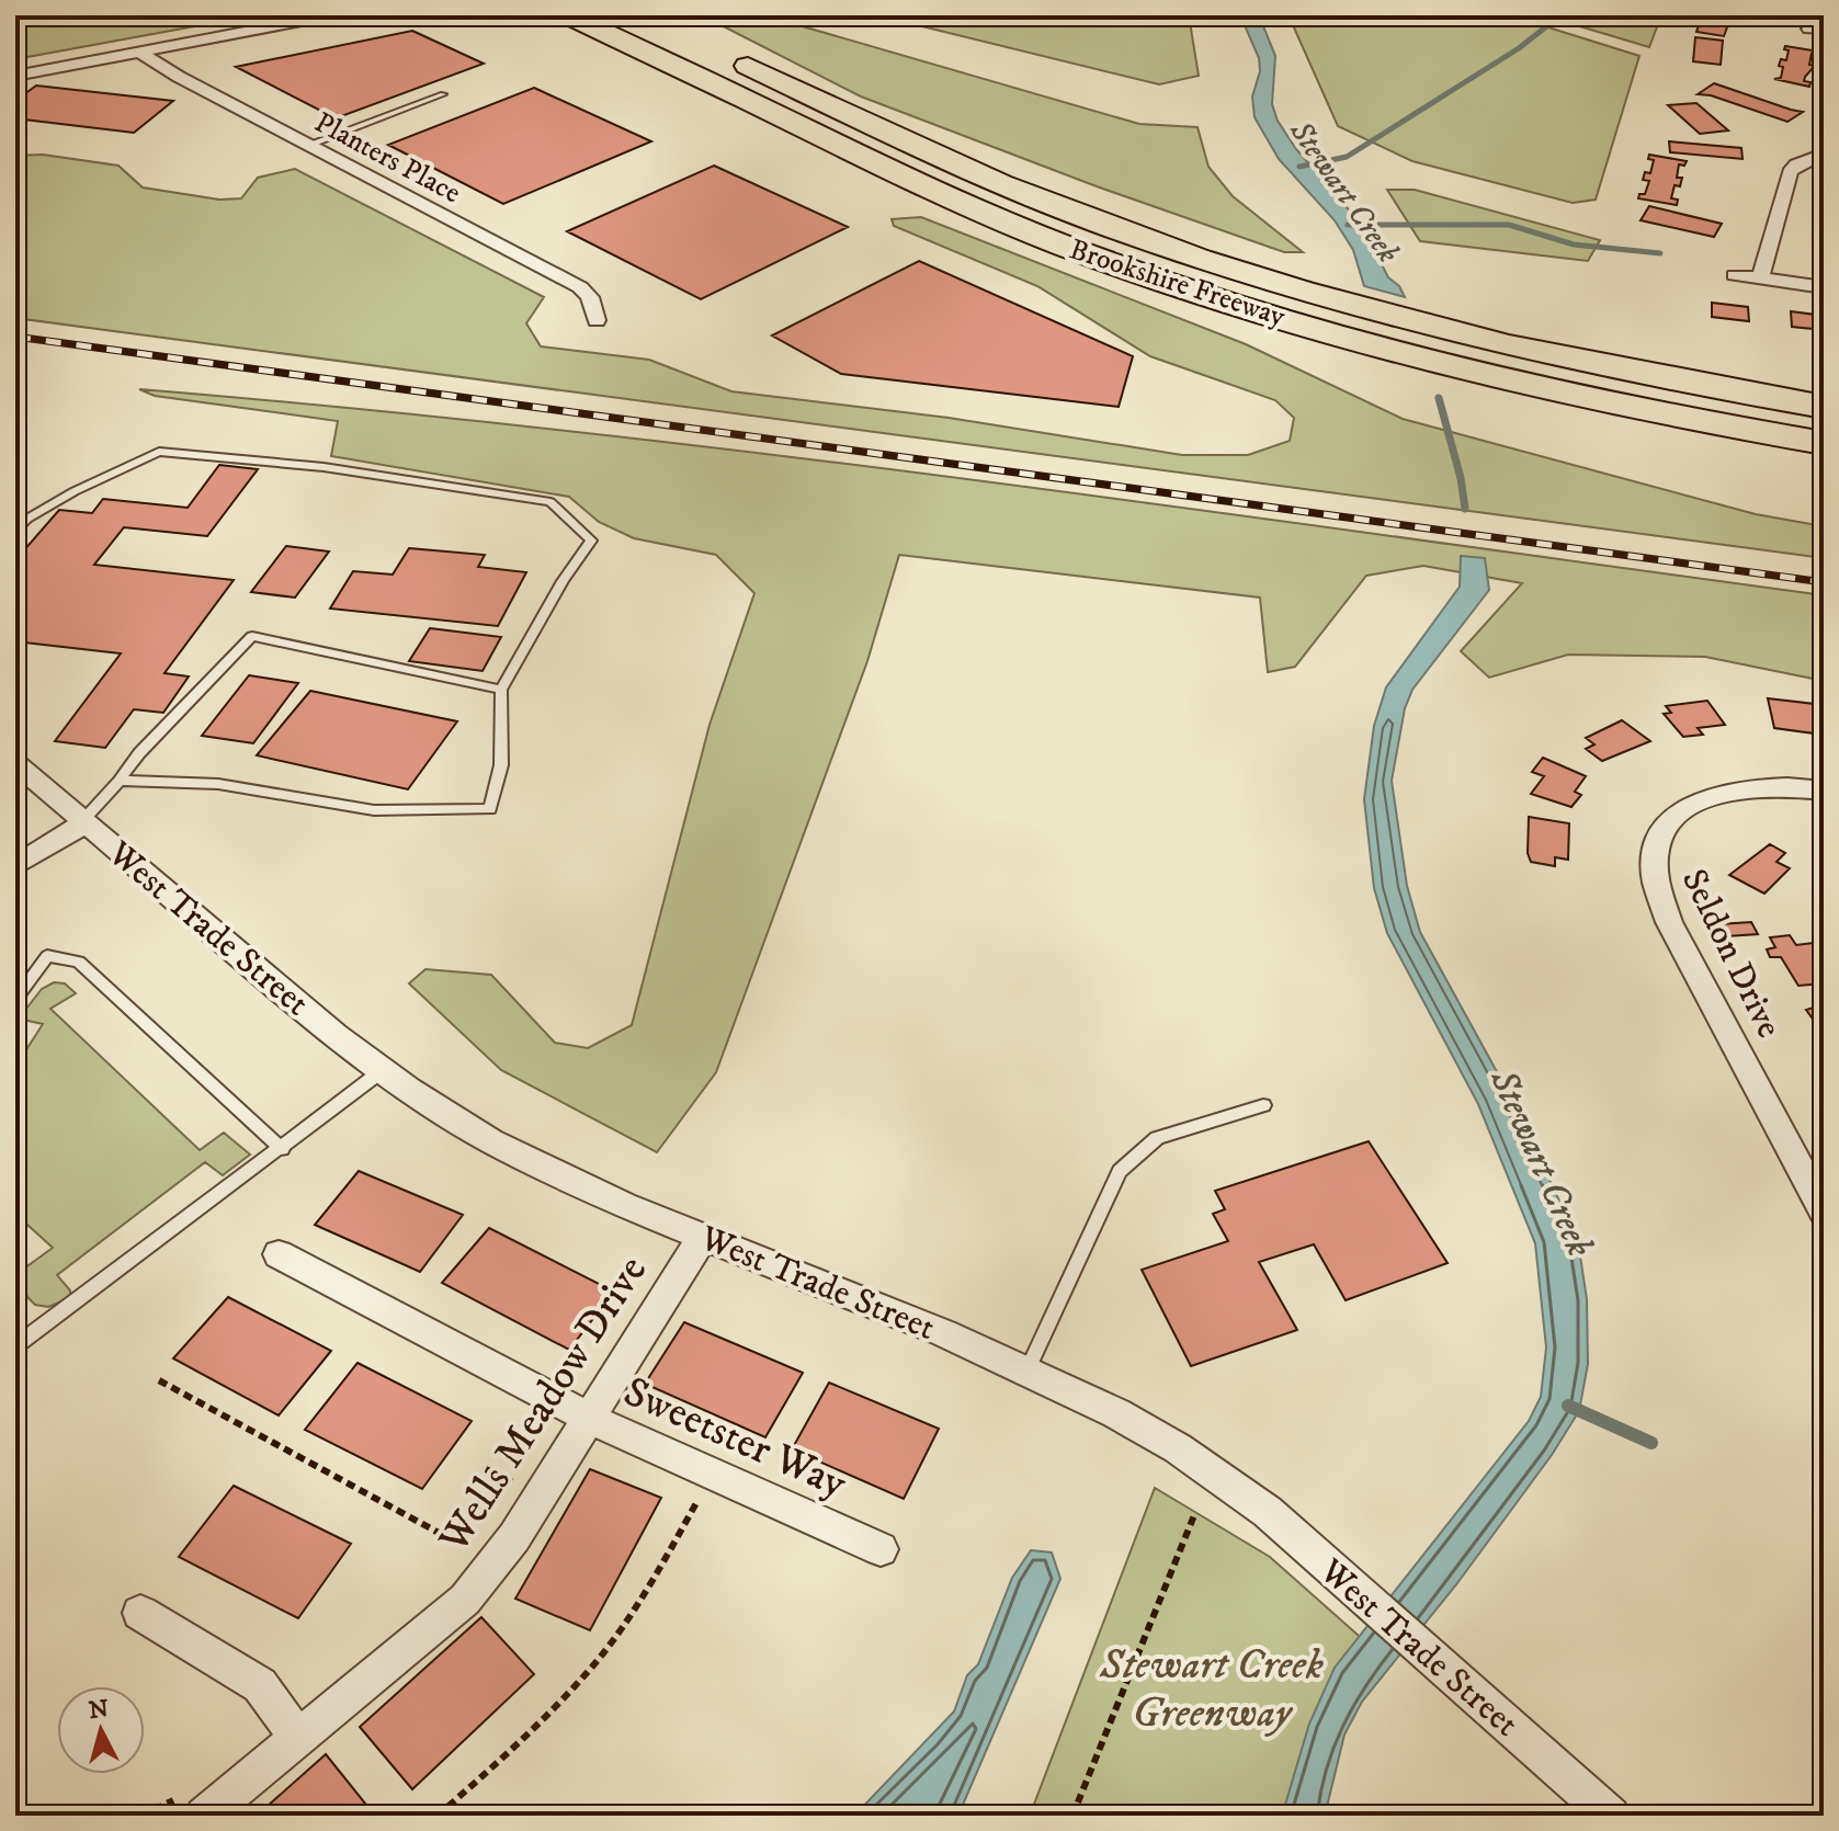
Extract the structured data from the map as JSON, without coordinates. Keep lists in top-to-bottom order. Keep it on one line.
{"streets":{"highway":["Brookshire Freeway"],"street":["Planters Place","West Trade Street","Seldon Drive","Wells Meadow Drive","Sweetster Way"]},"crossings":[["West Trade Street","Wells Meadow Drive"],["Wells Meadow Drive","Sweetster Way"]],"water":["Stewart Creek"],"parks":["Stewart Creek Greenway"],"north":"top"}
